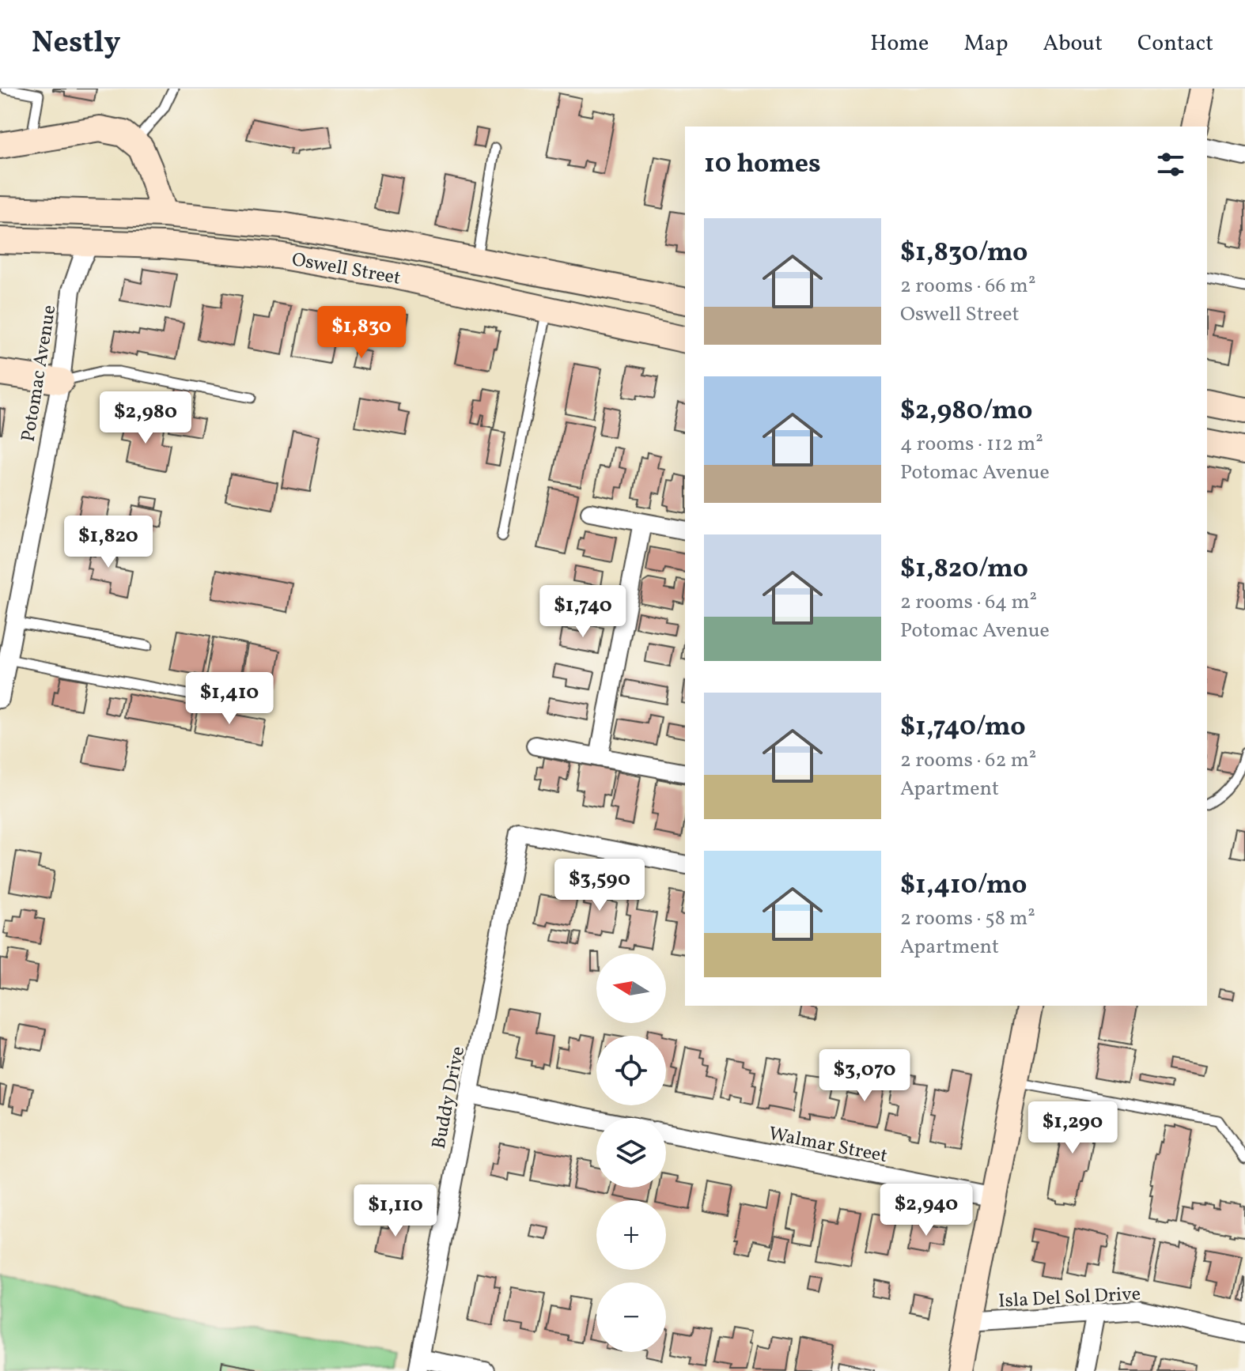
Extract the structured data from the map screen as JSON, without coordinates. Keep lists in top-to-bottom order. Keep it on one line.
{"streets":{"main road":["Oswell Street"],"street":["Potomac Avenue","Buddy Drive","Walmar Street","Isla Del Sol Drive"]},"crossings":[["Oswell Street","Potomac Avenue"]],"north":"left","page":{"header":"Nestly","nav":["Home","Map","About","Contact"],"heading":"10 homes","list":[{"name":"$1,830/mo","note":"2 rooms · 66 m² · Oswell Street"},{"name":"$2,980/mo","note":"4 rooms · 112 m² · Potomac Avenue"},{"name":"$1,820/mo","note":"2 rooms · 64 m² · Potomac Avenue"},{"name":"$1,740/mo","note":"2 rooms · 62 m² · Apartment"},{"name":"$1,410/mo","note":"2 rooms · 58 m² · Apartment"}],"price":["$1,830","$2,980","$1,820","$1,740","$1,410","$3,590","$3,070","$1,290","$2,940","$1,110"],"map_buttons":["+","−"]}}
